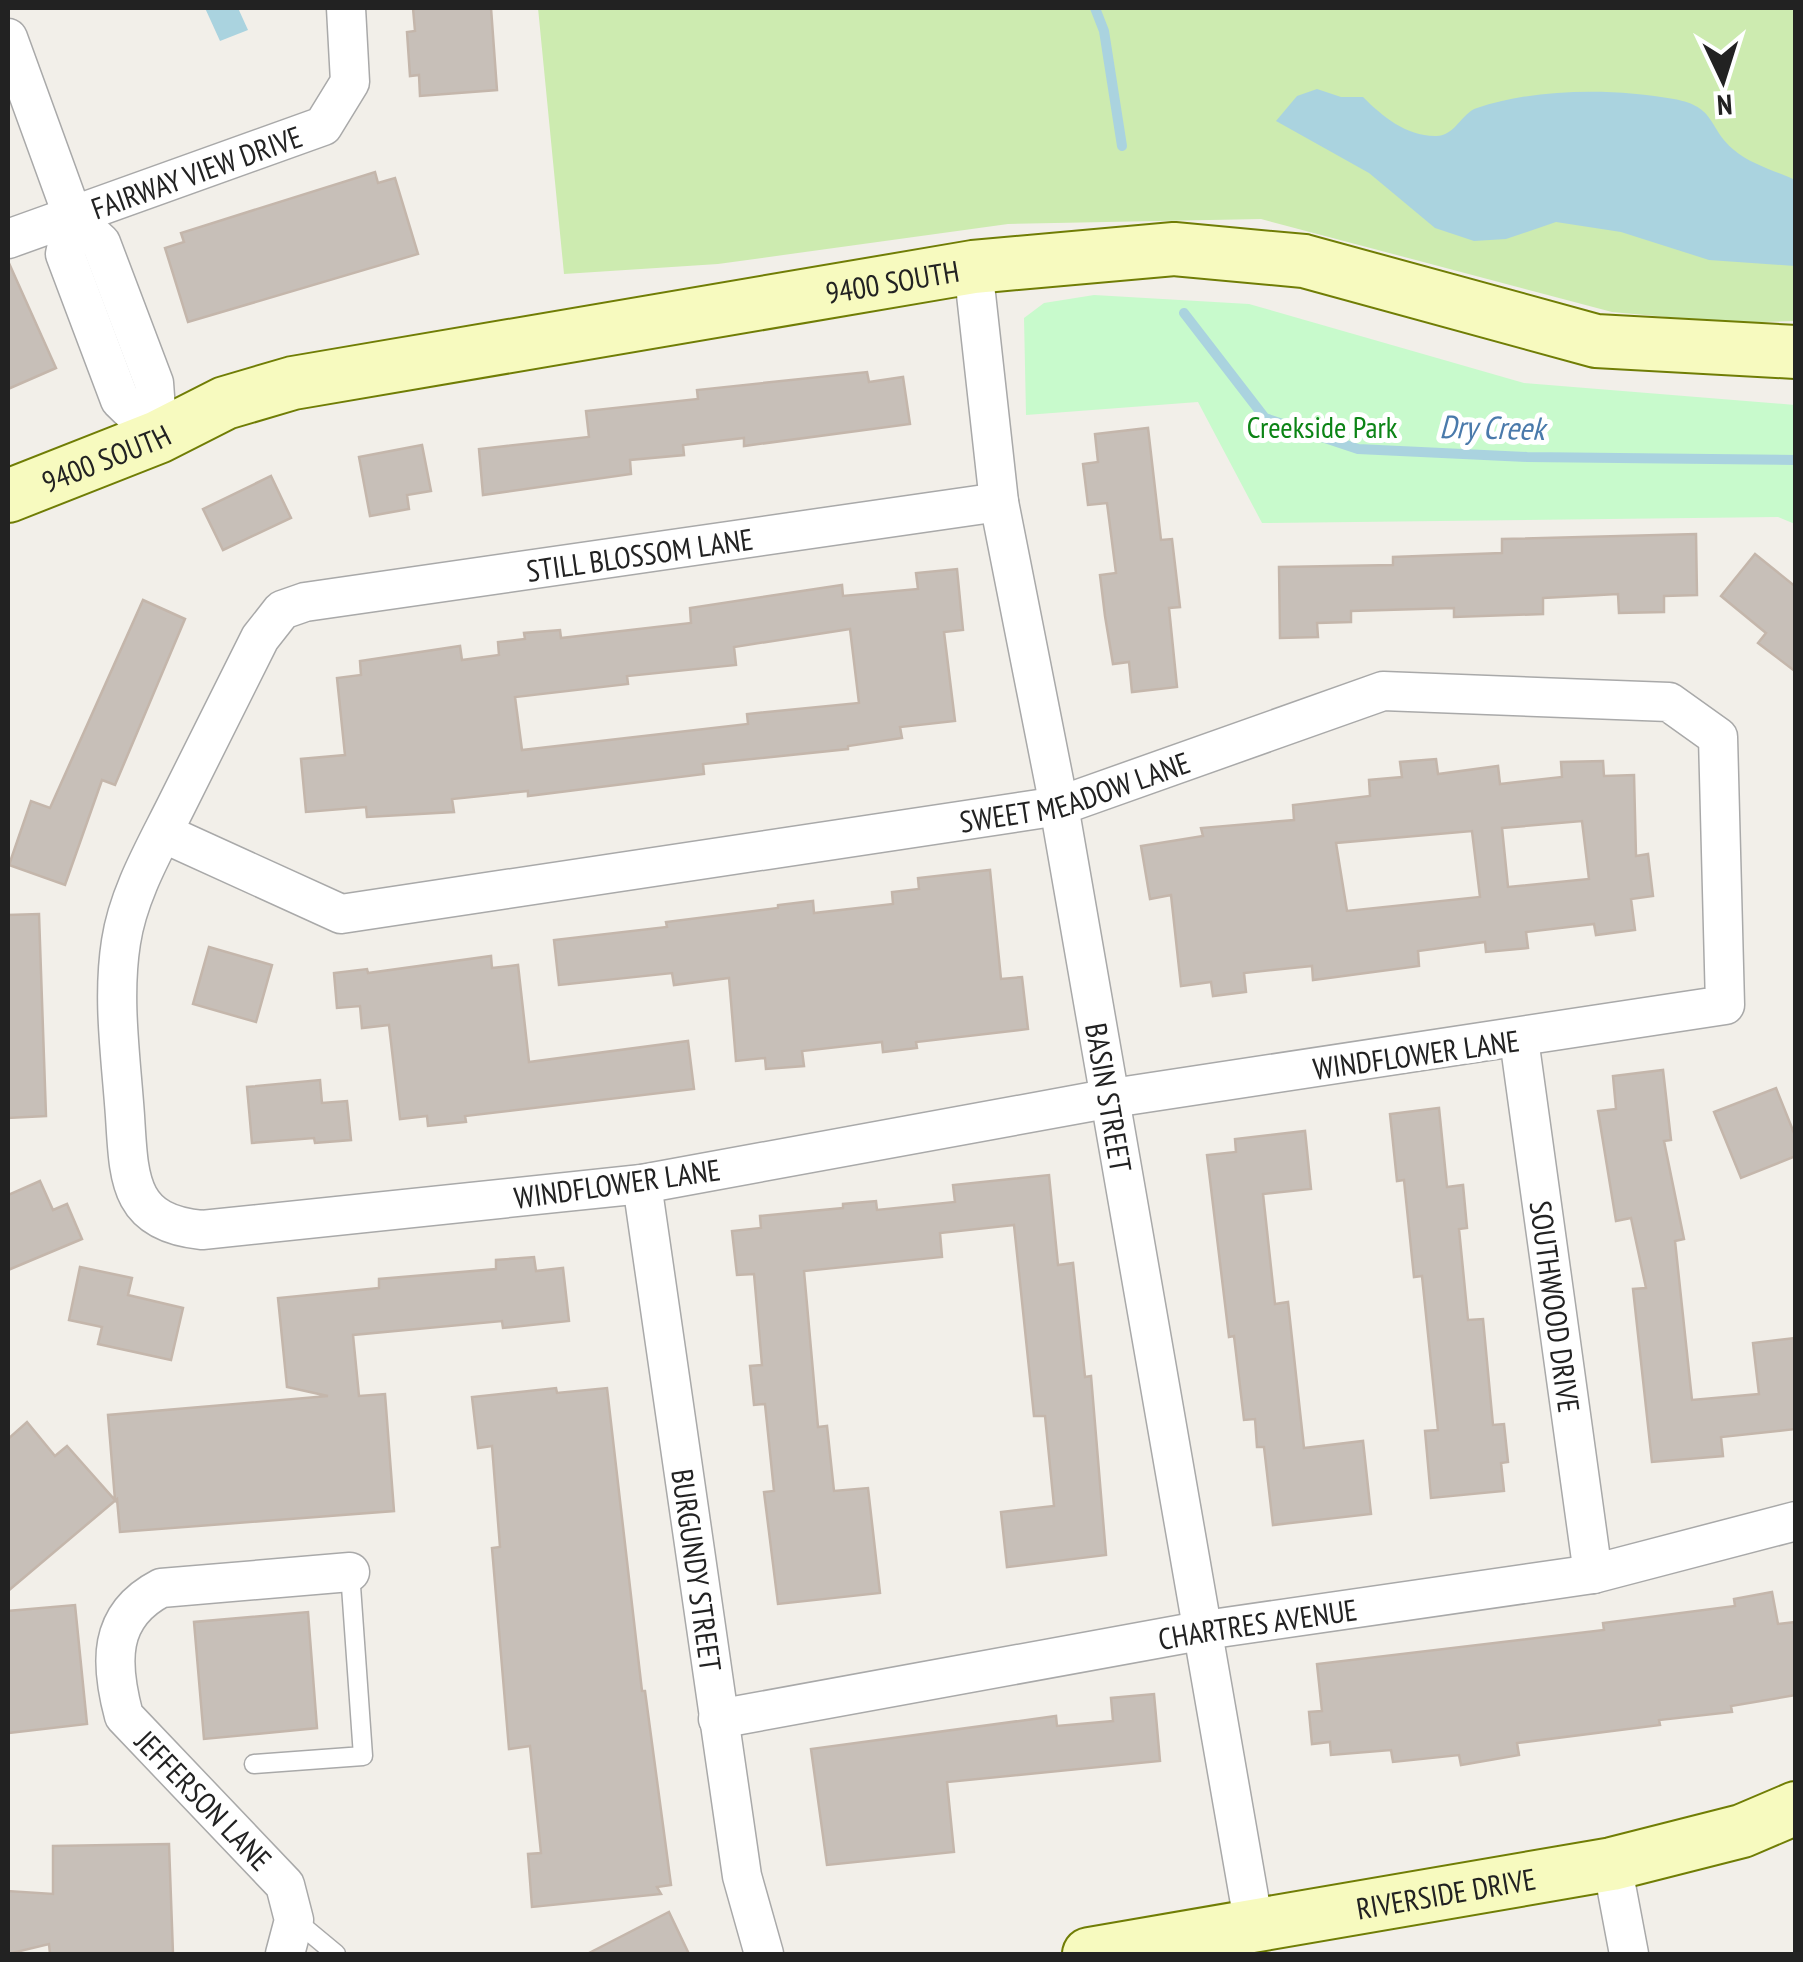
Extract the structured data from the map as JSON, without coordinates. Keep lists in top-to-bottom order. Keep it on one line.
{"streets":{"street":["FAIRWAY VIEW DRIVE","9400 SOUTH","STILL BLOSSOM LANE","SWEET MEADOW LANE","WINDFLOWER LANE","BASIN STREET","SOUTHWOOD DRIVE","BURGUNDY STREET","CHARTRES AVENUE","JEFFERSON LANE","RIVERSIDE DRIVE"]},"crossings":[["9400 SOUTH","BASIN STREET"],["STILL BLOSSOM LANE","WINDFLOWER LANE"],["STILL BLOSSOM LANE","BASIN STREET"],["SWEET MEADOW LANE","WINDFLOWER LANE"],["SWEET MEADOW LANE","BASIN STREET"],["WINDFLOWER LANE","BASIN STREET"],["WINDFLOWER LANE","SOUTHWOOD DRIVE"],["WINDFLOWER LANE","BURGUNDY STREET"],["BASIN STREET","CHARTRES AVENUE"],["BASIN STREET","RIVERSIDE DRIVE"],["SOUTHWOOD DRIVE","CHARTRES AVENUE"],["BURGUNDY STREET","CHARTRES AVENUE"]],"water":["Dry Creek"],"parks":["Creekside Park"],"north":"bottom"}
